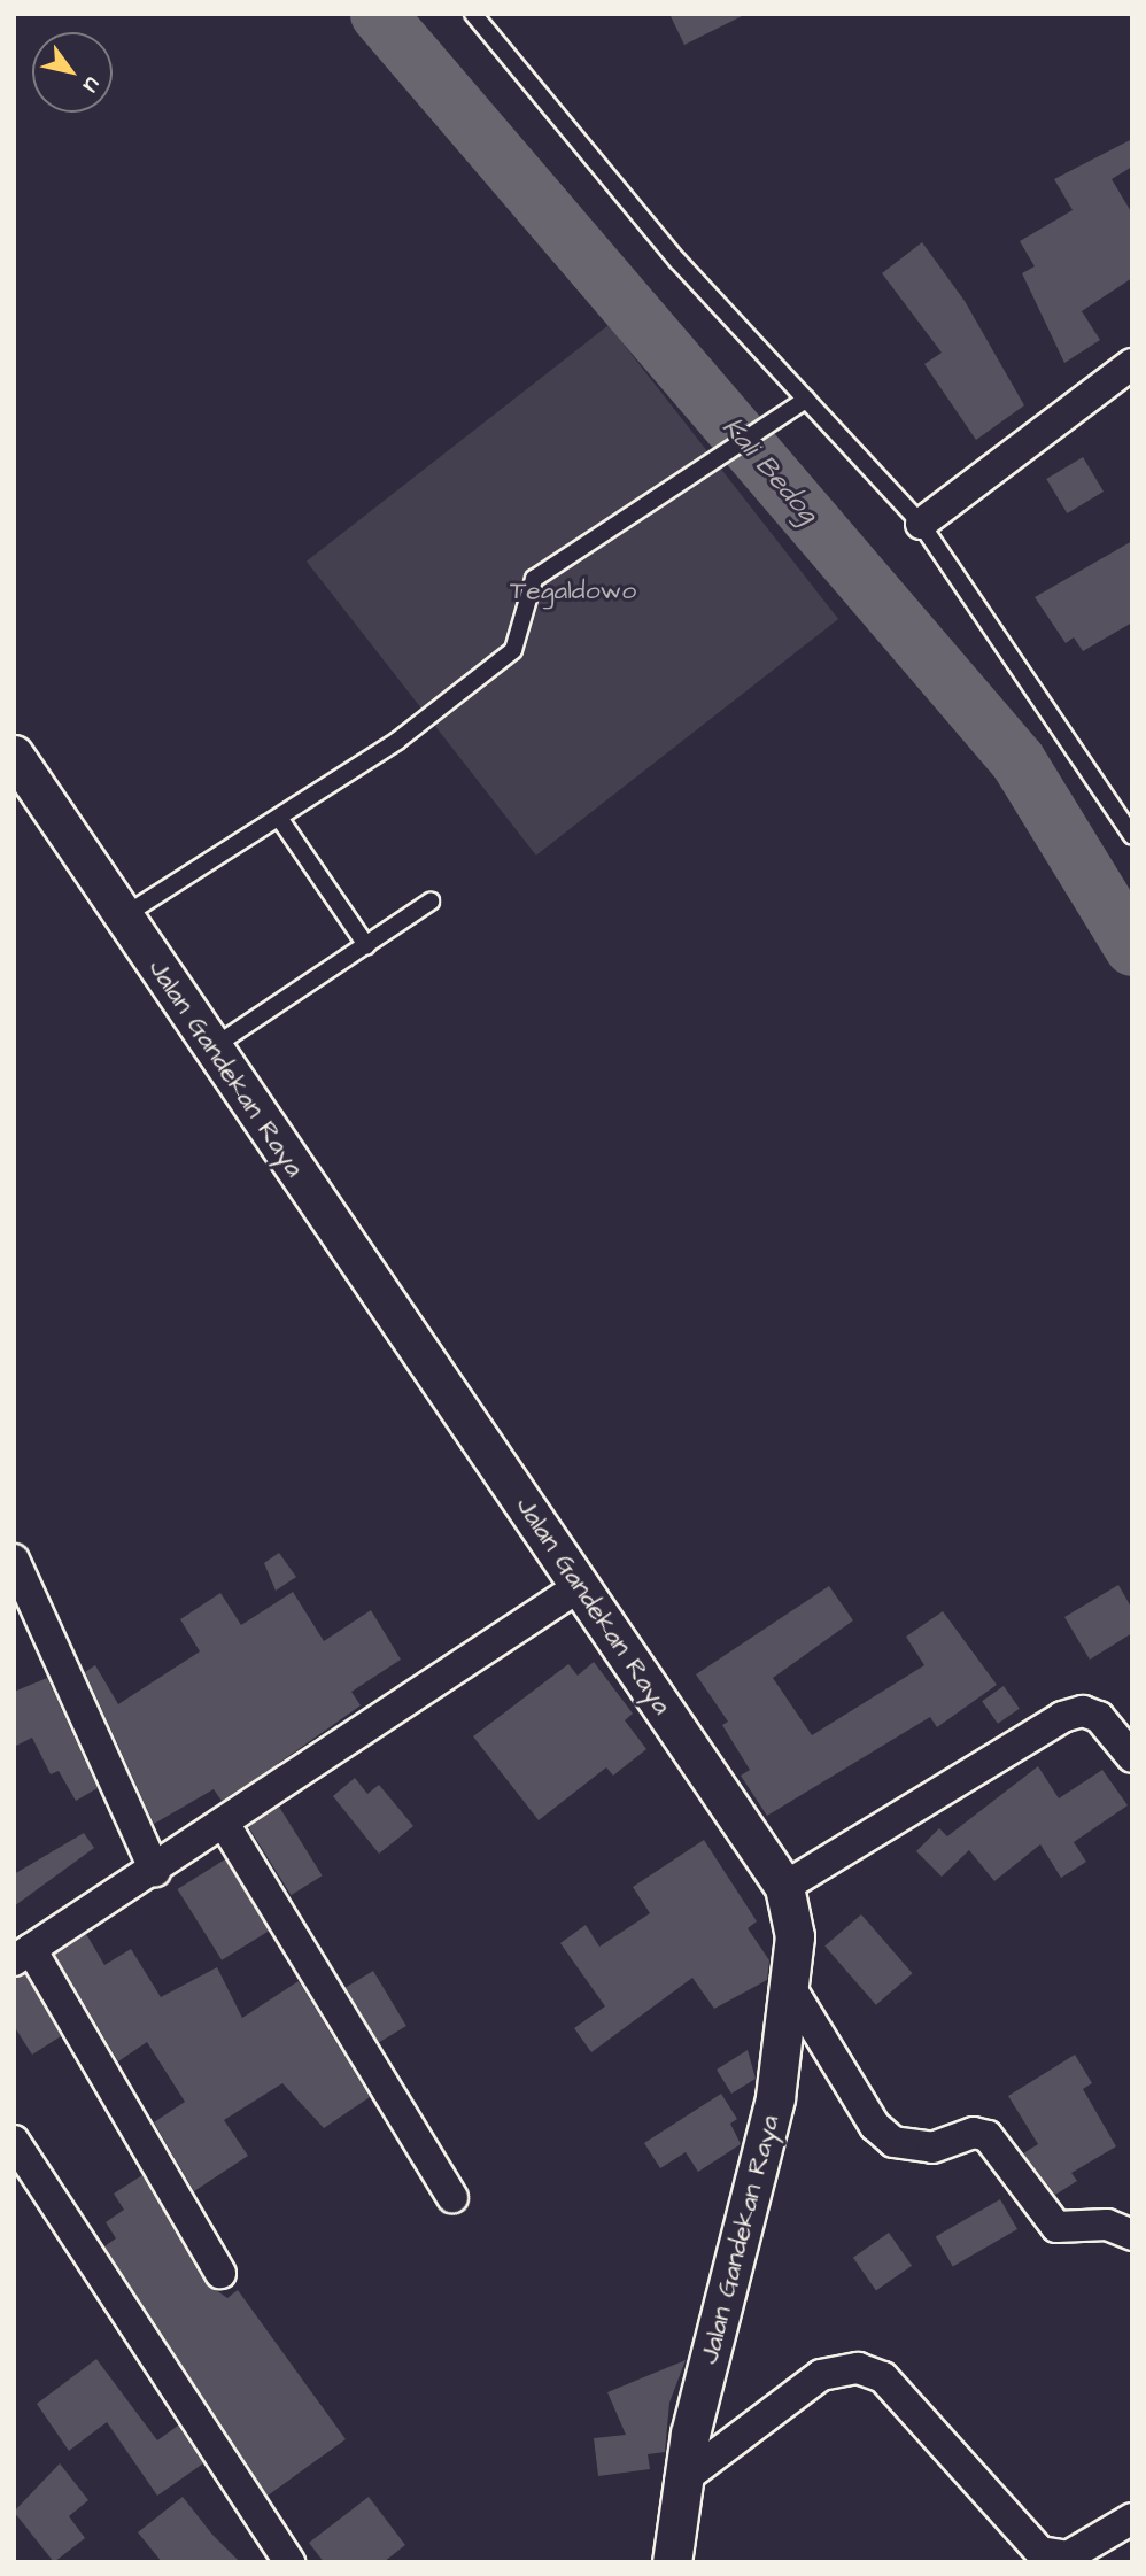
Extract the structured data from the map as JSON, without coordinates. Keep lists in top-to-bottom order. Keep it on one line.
{"streets":{"street":["Jalan Gandekan Raya"]},"water":["Kali Bedog"],"parks":["Tegaldowo"],"north":"bottom right"}
